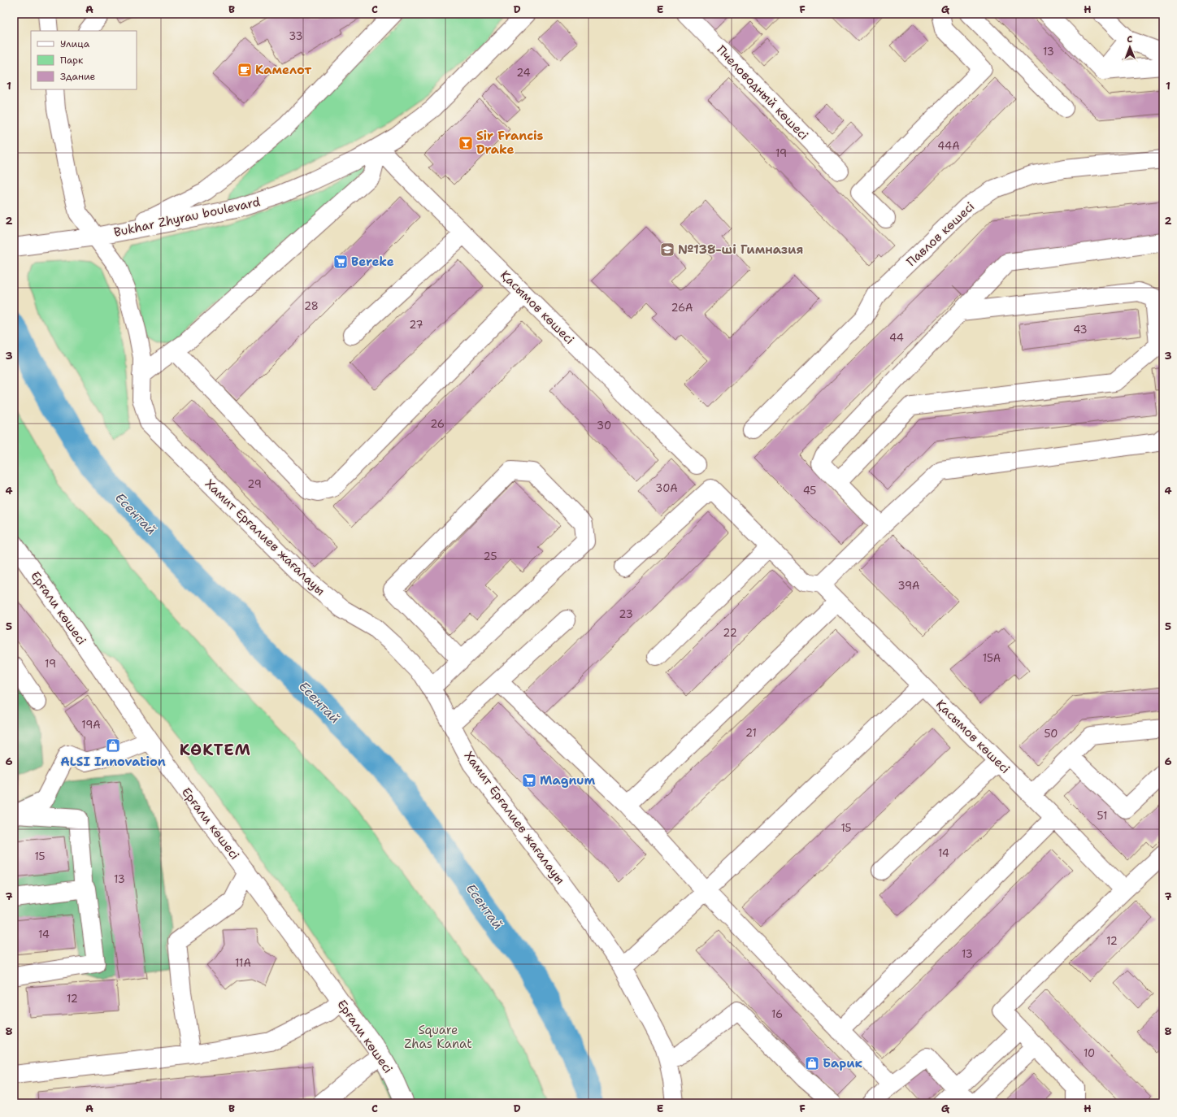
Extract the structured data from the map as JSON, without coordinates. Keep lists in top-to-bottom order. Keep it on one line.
{"streets":{"street":["Пчеловодный көшесі","Bukhar Zhyrau boulevard","Павлов көшесі","Қасымов көшесі","Хамит Ерғалиев жағалауы","Ерғали көшесі"]},"crossings":[["Bukhar Zhyrau boulevard","Қасымов көшесі"],["Bukhar Zhyrau boulevard","Хамит Ерғалиев жағалауы"]],"districts":["КӨКТЕМ"],"water":["Есентай"],"parks":["Square Zhas Kanat"],"places":{"cafe":["Камелот"],"bar":["Sir Francis Drake"],"school or university":["№138-ші Гимназия"],"supermarket":["Bereke","Magnum"],"shop":["ALSI Innovation","Барик"]},"house_numbers":["33","13","24","44А","19","28","26А","27","43","44","26","30","29","30А","45","25","39А","23","22","15А","19","19А","21","50","51","15","14","15","13","14","12","13","11А","12","16","10"],"legend":["Улица","Парк","Здание"],"north":"top","grid":{"columns":["A","B","C","D","E","F","G","H"],"rows":["1","2","3","4","5","6","7","8"]}}
